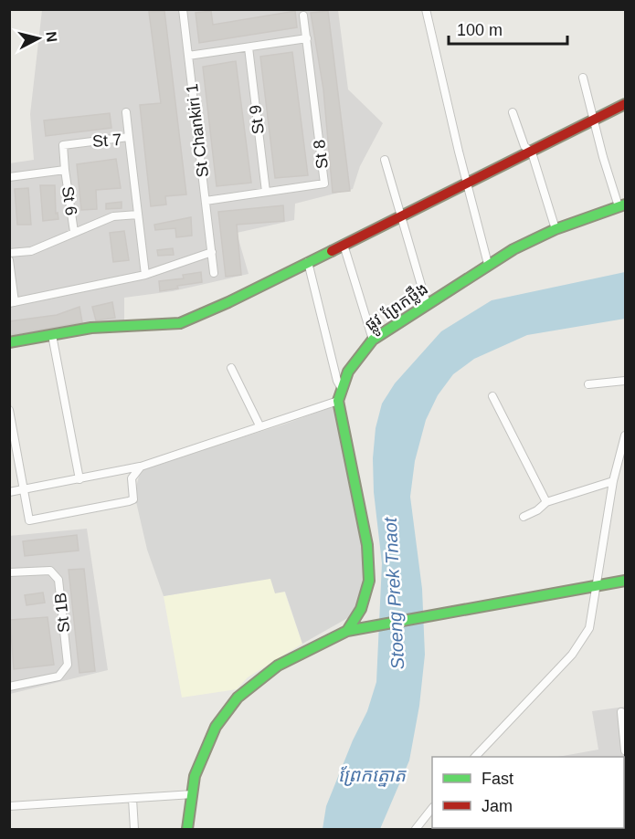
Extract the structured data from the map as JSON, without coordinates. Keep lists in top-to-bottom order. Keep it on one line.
{"streets":{"street":["St 9","St Chankiri 1","St 7","St 8","St 6","ផ្លូវ ព្រែកថ្លឹង","St 1B"]},"crossings":[["St 9","St 8"],["St Chankiri 1","St 8"],["St 7","St 6"]],"water":["Stoeng Prek Tnaot","ព្រែកត្នោត"],"legend":["Fast","Jam"],"scale_bar":"100 m","north":"right"}
